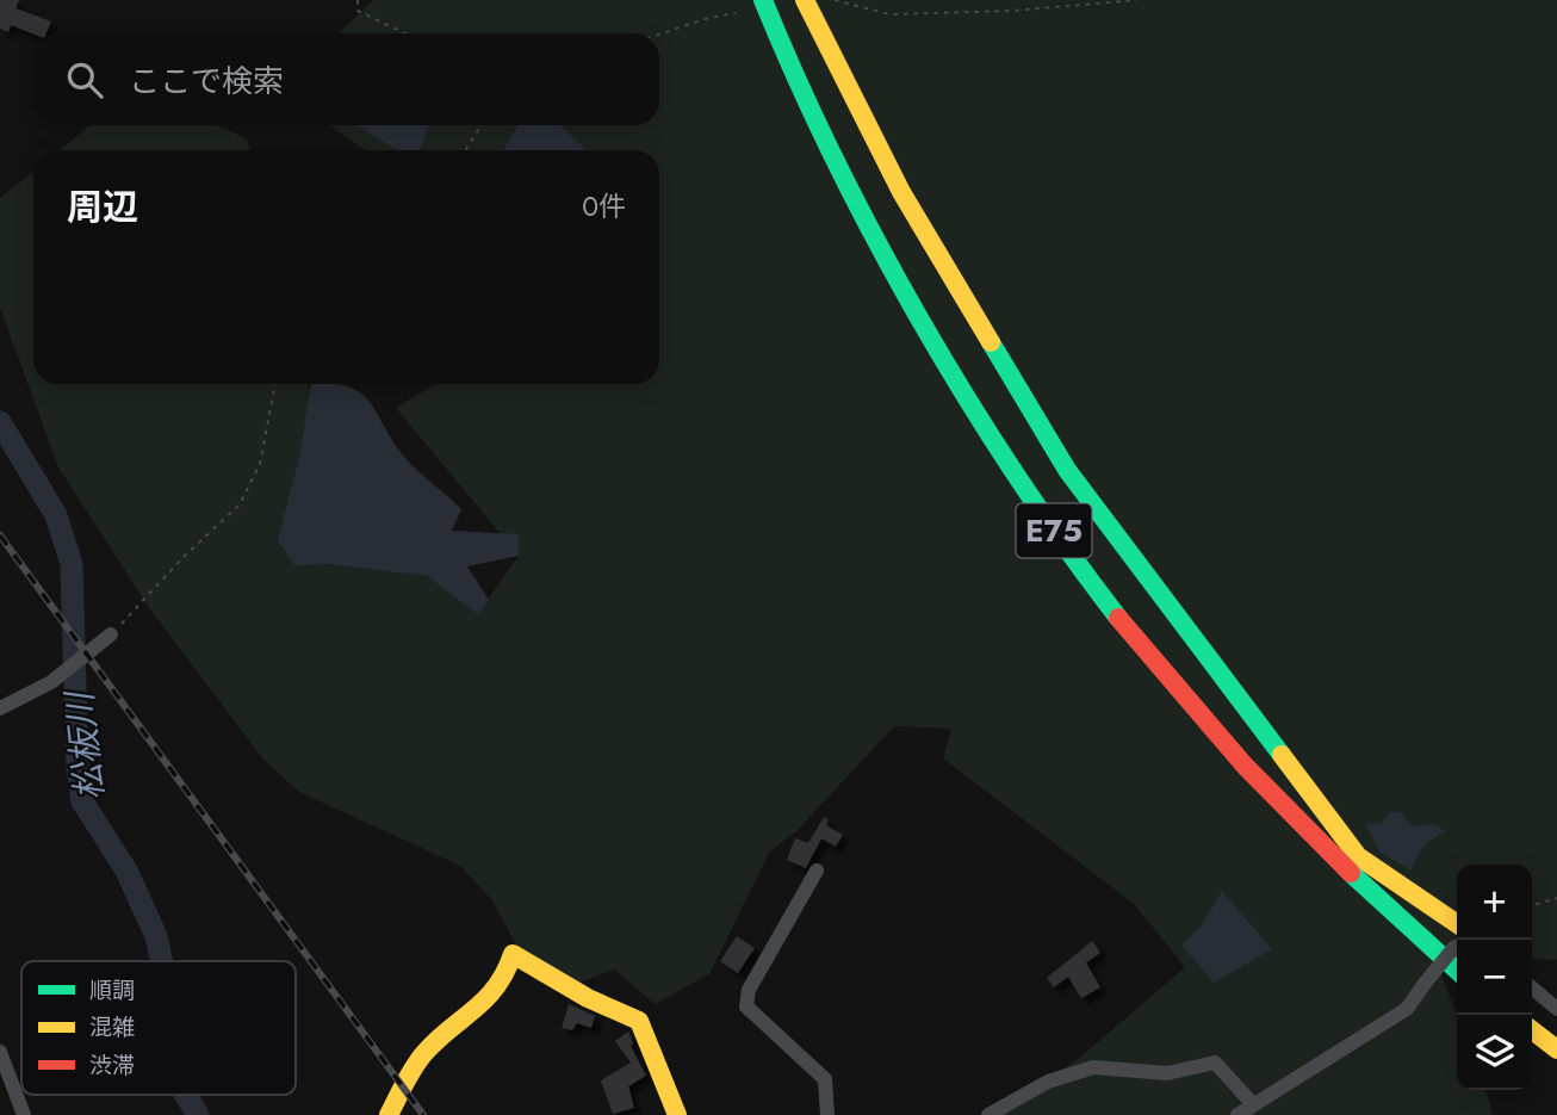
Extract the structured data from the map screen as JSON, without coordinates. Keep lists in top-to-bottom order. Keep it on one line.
{"streets":{"main road":["E75"]},"water":["松板川"],"legend":["順調","混雑","渋滞"],"page":{"search":"ここで検索","heading":["周辺","0件"],"map_buttons":["+","−"]}}
